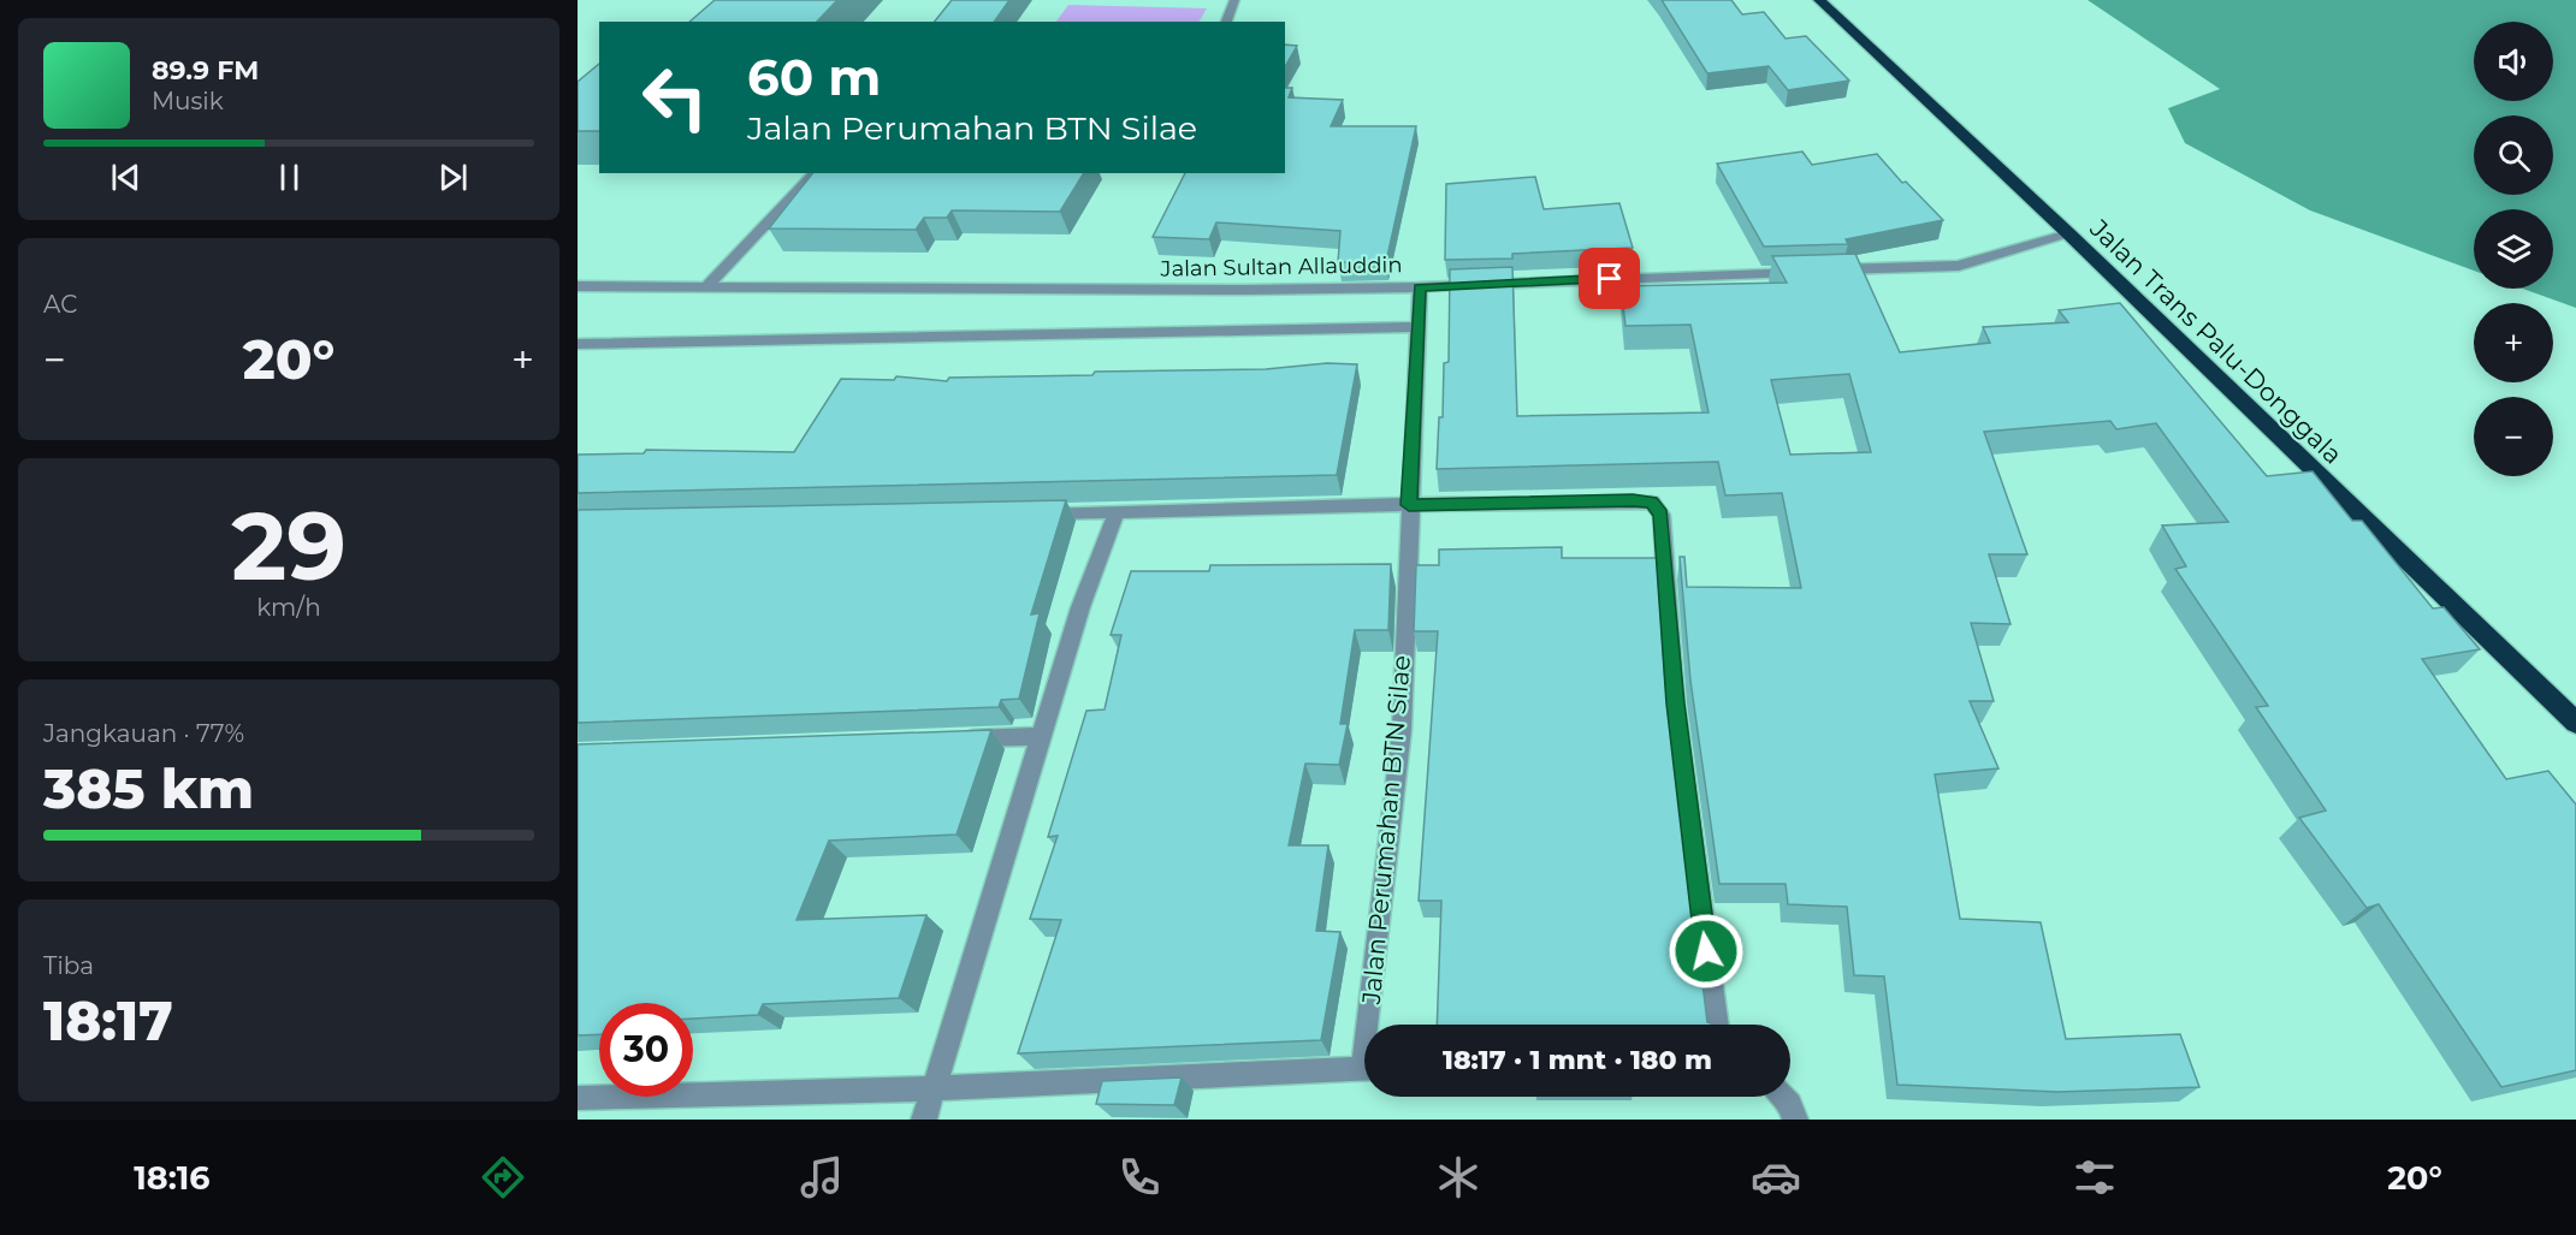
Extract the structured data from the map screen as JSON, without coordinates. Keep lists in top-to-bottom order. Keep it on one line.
{"streets":{"highway":["Jalan Trans Palu-Donggala"],"street":["Jalan Sultan Allauddin","Jalan Perumahan BTN Silae"]},"crossings":[["Jalan Sultan Allauddin","Jalan Trans Palu-Donggala"],["Jalan Sultan Allauddin","Jalan Perumahan BTN Silae"]],"page":{"map_buttons":["+","−"],"turn":["60 m","Jalan Perumahan BTN Silae"],"song":["89.9 FM","Musik"],"tile":["AC",["29","km/h"],["Jangkauan · 77%","385 km"],["Tiba","18:17"]],"heat":["−","20°","+"],"limit":"30","trip":"18:17 · 1 mnt · 180 m","tabs":["18:16","20°"]}}
